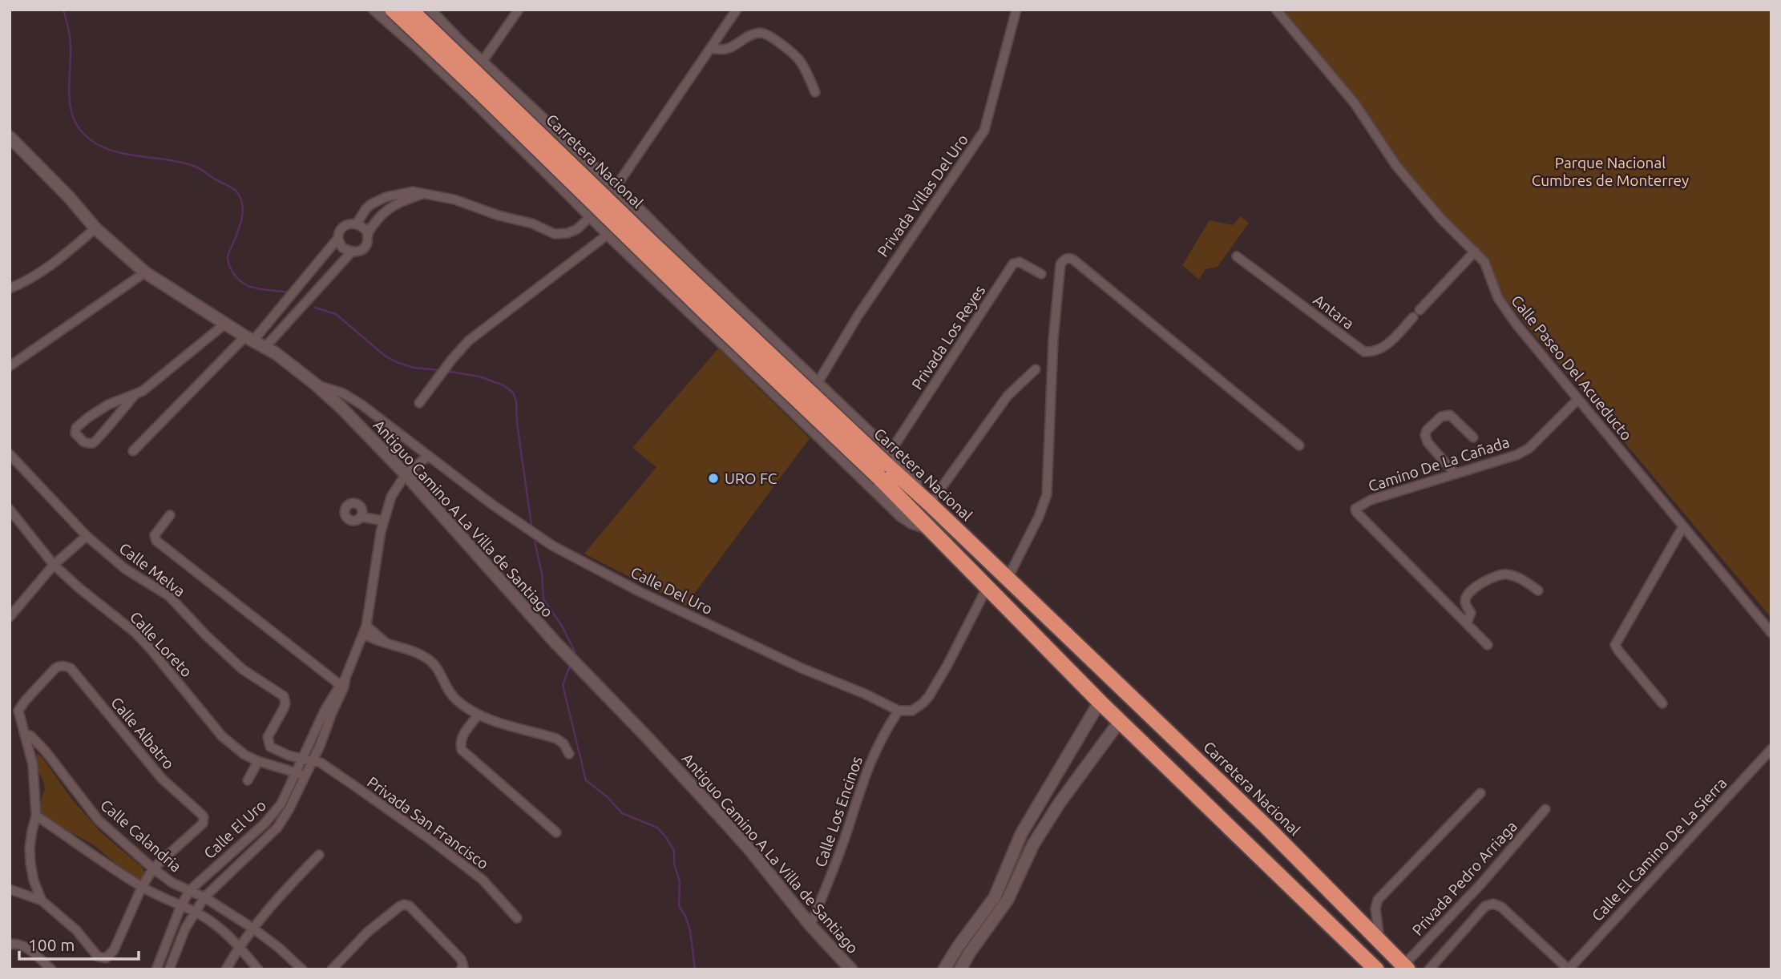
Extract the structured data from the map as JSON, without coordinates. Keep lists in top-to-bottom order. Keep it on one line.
{"streets":{"highway":["Carretera Nacional"],"street":["Privada Villas Del Uro","Antara","Privada Los Reyes","Calle Paseo Del Acueducto","Camino De La Cañada","Antiguo Camino A La Villa de Santiago","Calle Melva","Calle Del Uro","Calle Loreto","Calle Albatro","Calle Los Encinos","Privada San Francisco","Calle El Uro","Calle Calandria","Calle El Camino De La Sierra","Privada Pedro Arriaga"]},"crossings":[["Carretera Nacional","Privada Los Reyes"],["Carretera Nacional","Privada Pedro Arriaga"],["Antara","Calle Paseo Del Acueducto"],["Calle Paseo Del Acueducto","Camino De La Cañada"],["Antiguo Camino A La Villa de Santiago","Calle Del Uro"],["Antiguo Camino A La Villa de Santiago","Calle Los Encinos"],["Antiguo Camino A La Villa de Santiago","Calle El Uro"],["Calle Del Uro","Calle Los Encinos"],["Calle Del Uro","Calle El Uro"],["Calle Loreto","Calle El Uro"],["Calle Albatro","Calle Calandria"],["Privada San Francisco","Calle El Uro"],["Calle El Uro","Calle Calandria"]],"parks":["Parque Nacional Cumbres de Monterrey"],"places":["URO FC"],"scale_bar":"100 m"}
